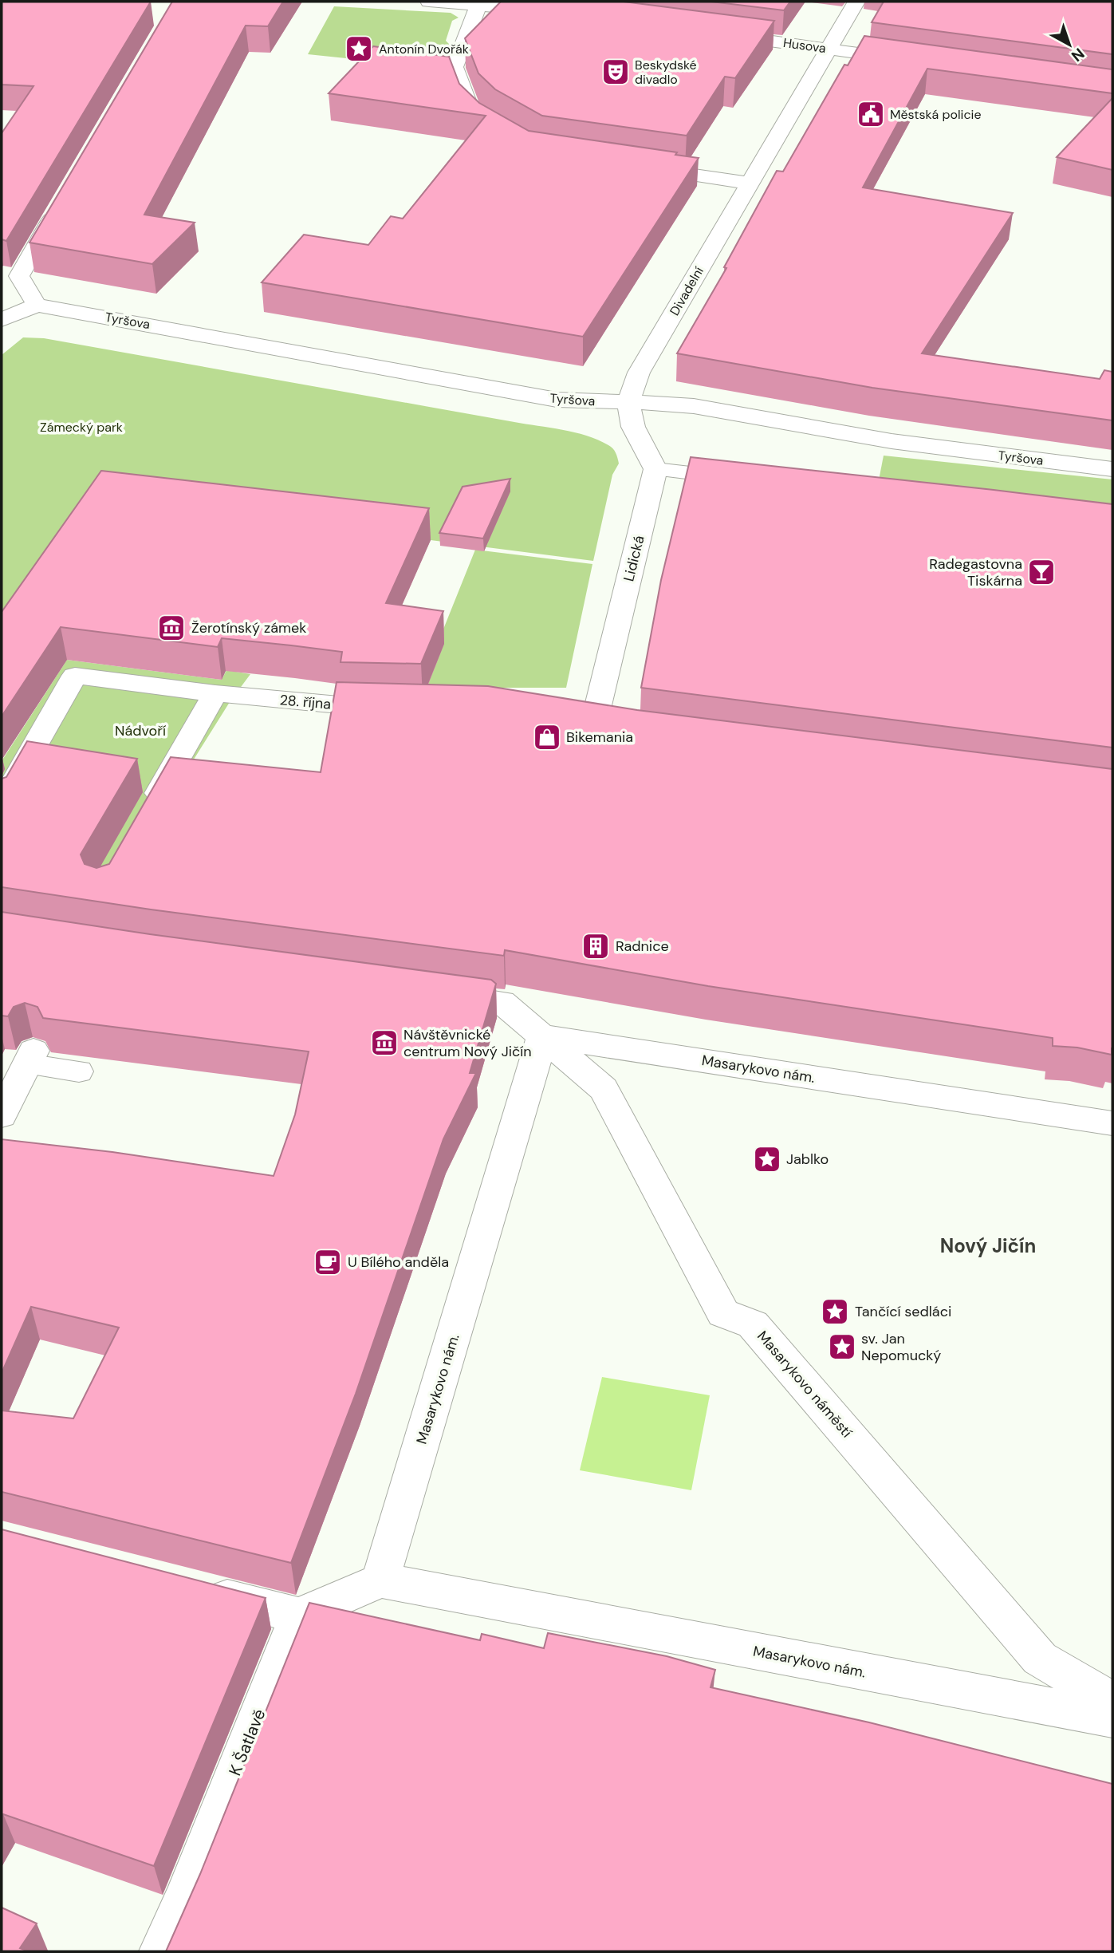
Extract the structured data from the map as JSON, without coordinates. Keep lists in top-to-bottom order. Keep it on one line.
{"streets":{"street":["Husova","Divadelní","Tyršova","Lidická","28. října","Masarykovo nám.","Masarykovo náměstí","K Šatlavě"]},"crossings":[["Husova","Divadelní"],["Divadelní","Tyršova"],["Masarykovo nám.","Masarykovo náměstí"]],"districts":["Nový Jičín"],"parks":["Zámecký park","Nádvoří"],"places":{"place":["Antonín Dvořák","Jablko","Tančící sedláci","sv. Jan Nepomucký"],"theatre":["Beskydské divadlo"],"public building":["Městská policie"],"bar":["Radegastovna Tiskárna"],"museum":["Žerotínský zámek","Návštěvnické centrum Nový Jičín"],"shop":["Bikemania"],"building":["Radnice"],"cafe":["U Bílého anděla"]},"north":"bottom right"}
